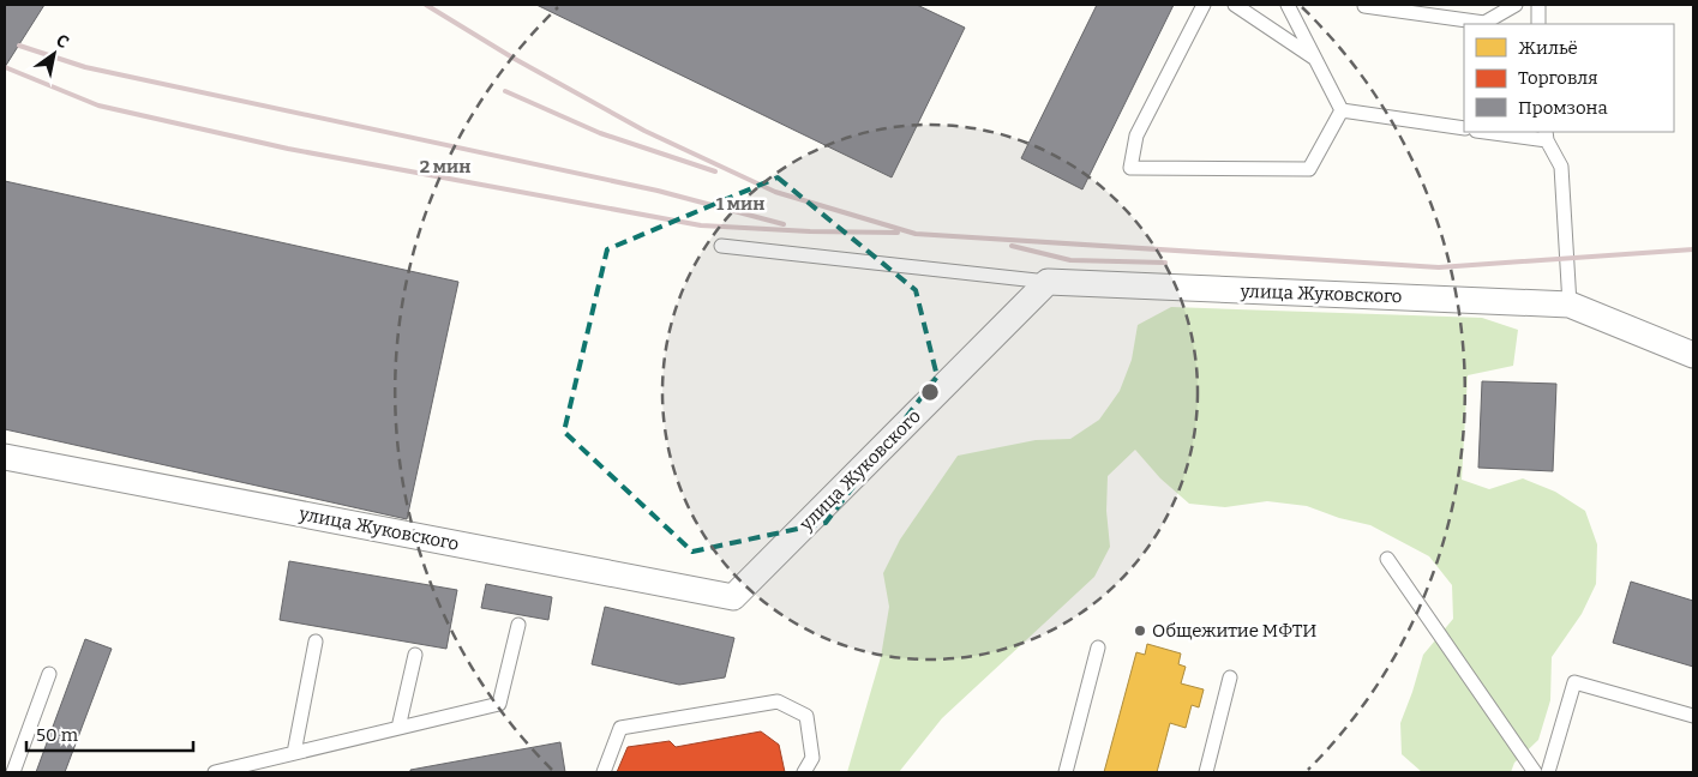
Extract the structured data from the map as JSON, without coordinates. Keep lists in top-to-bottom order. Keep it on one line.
{"streets":{"street":["улица Жуковского"]},"places":["Общежитие МФТИ"],"legend":["Жильё","Торговля","Промзона"],"scale_bar":"50 m","north":"top right","rings":["2 мин","1 мин"]}
